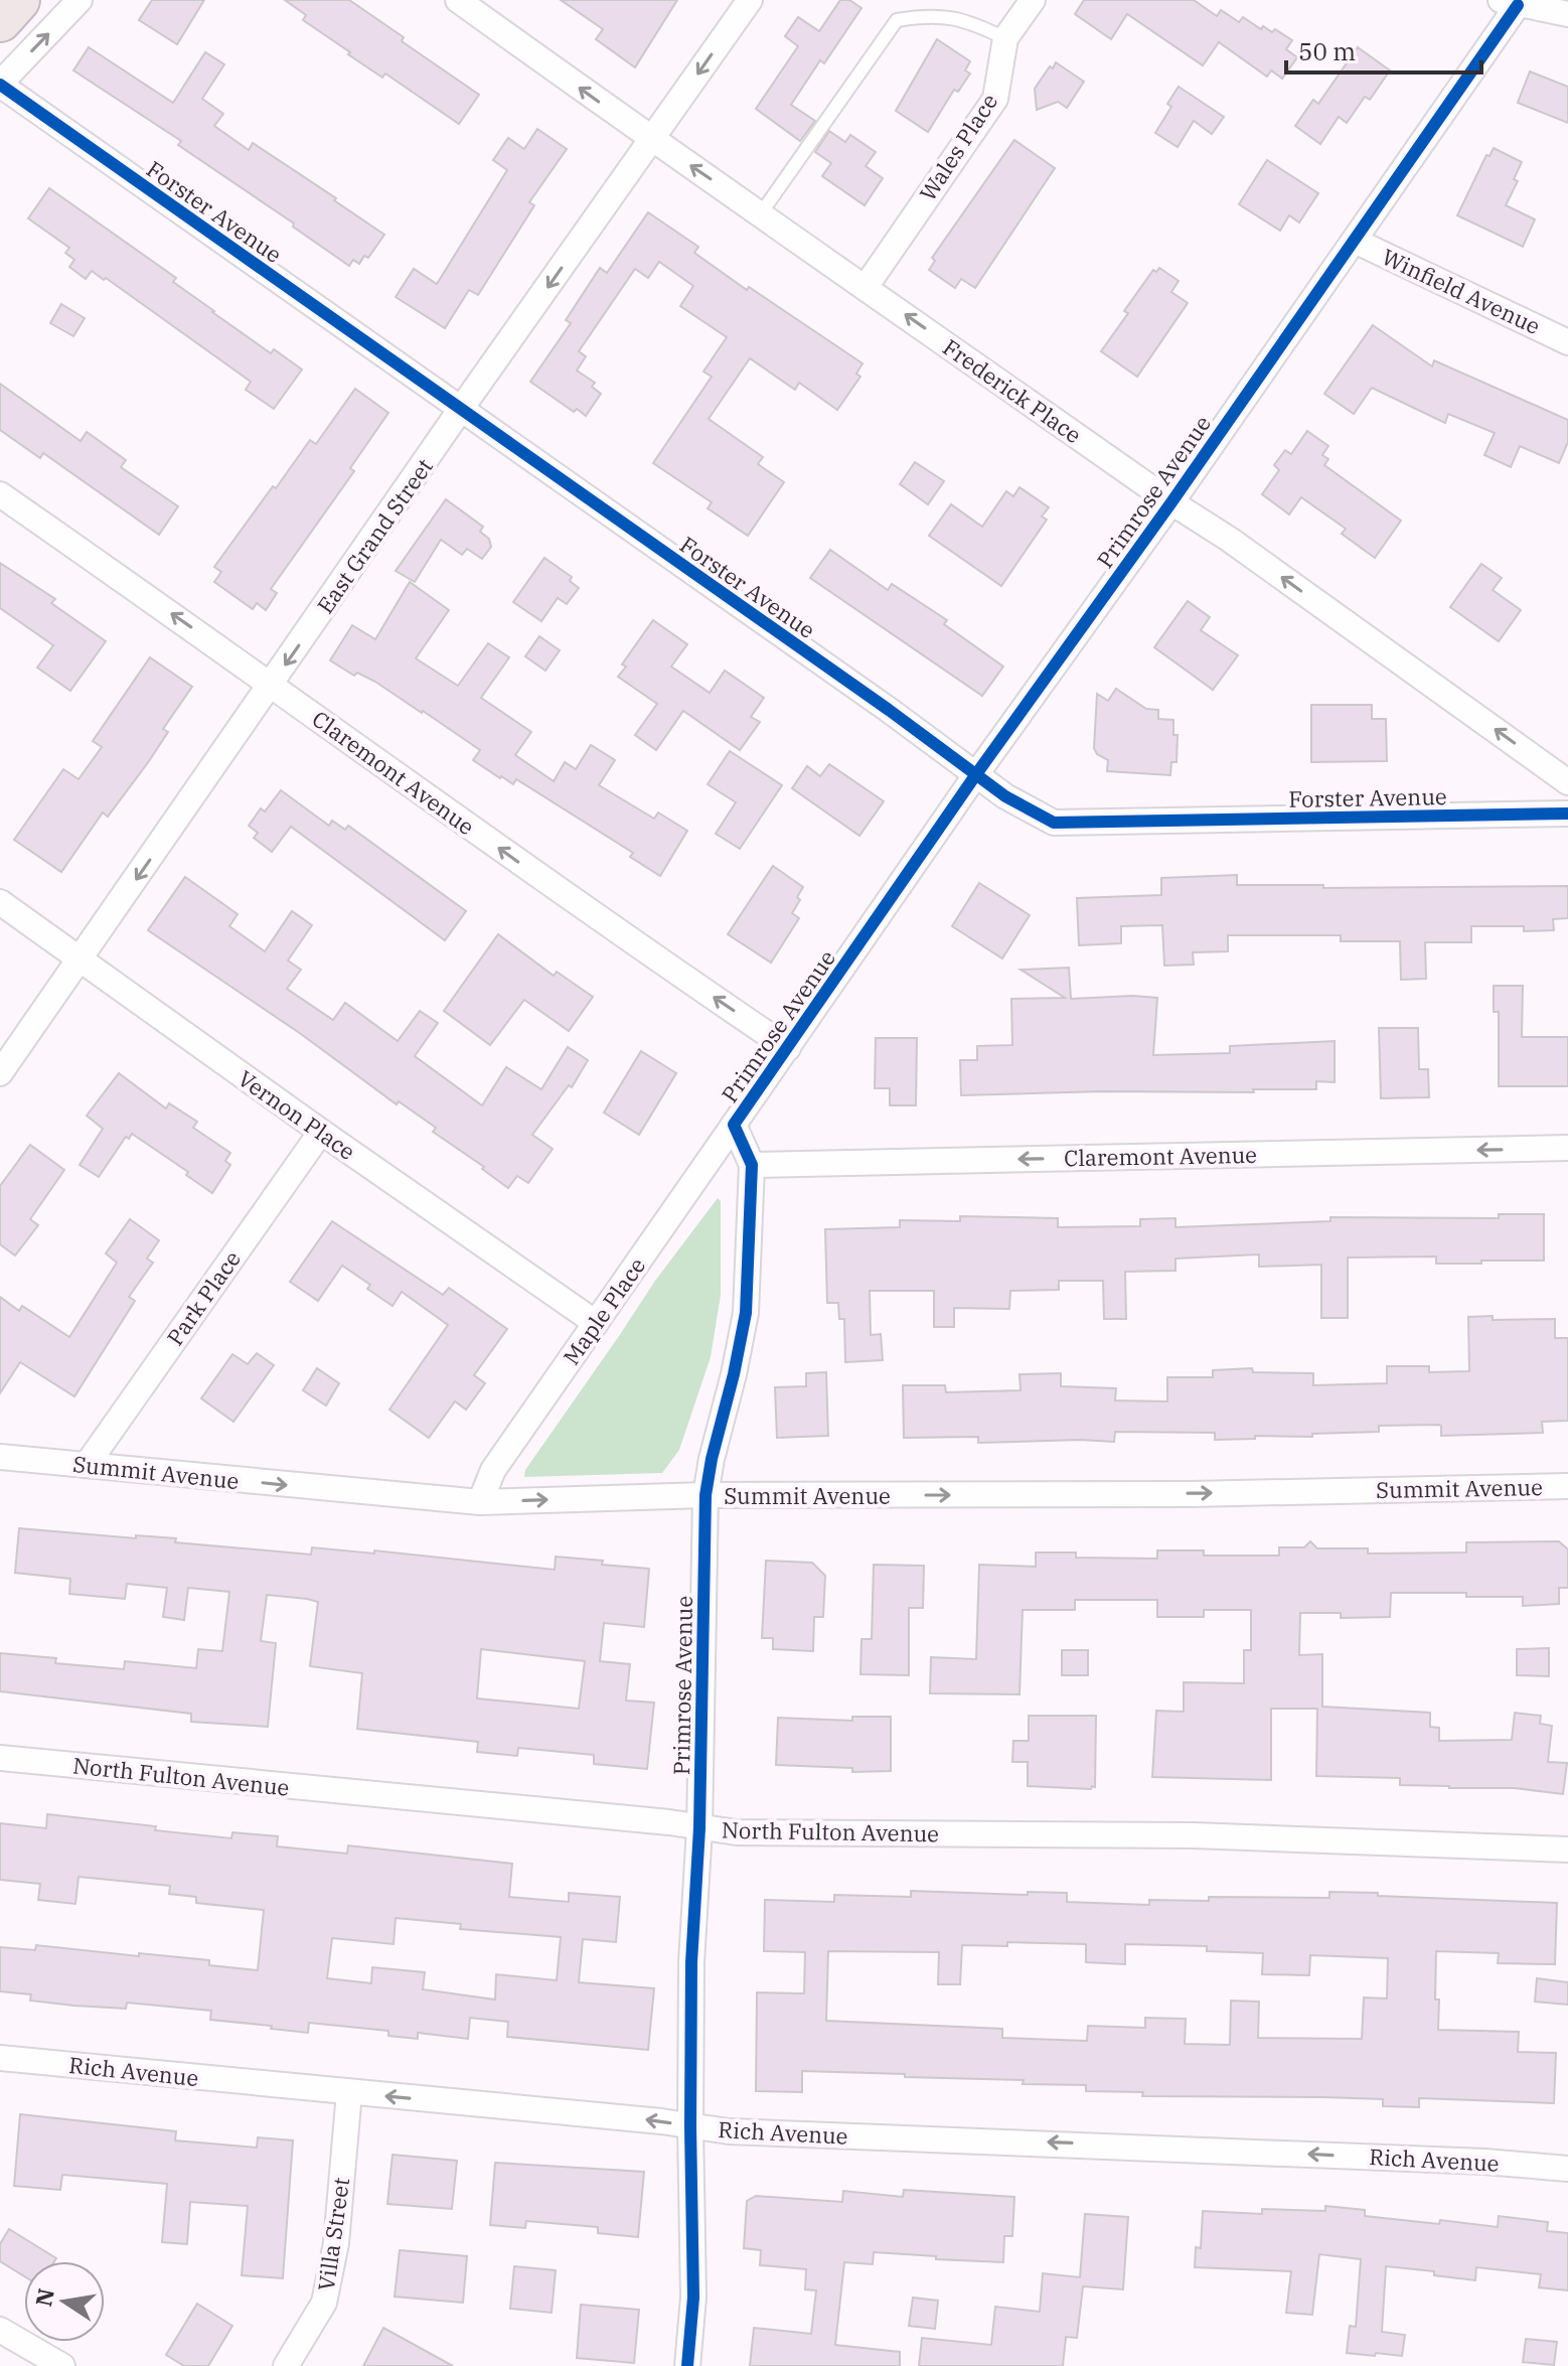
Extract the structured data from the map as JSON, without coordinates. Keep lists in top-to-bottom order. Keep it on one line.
{"streets":{"street":["Wales Place","Forster Avenue","Winfield Avenue","Frederick Place","Primrose Avenue","East Grand Street","Claremont Avenue","Vernon Place","Park Place","Maple Place","Summit Avenue","North Fulton Avenue","Rich Avenue","Villa Street"]},"crossings":[["Wales Place","Frederick Place"],["Forster Avenue","Primrose Avenue"],["Forster Avenue","East Grand Street"],["Winfield Avenue","Primrose Avenue"],["Frederick Place","Primrose Avenue"],["Frederick Place","East Grand Street"],["Primrose Avenue","Claremont Avenue"],["Primrose Avenue","Maple Place"],["Primrose Avenue","Summit Avenue"],["Primrose Avenue","North Fulton Avenue"],["Primrose Avenue","Rich Avenue"],["East Grand Street","Claremont Avenue"],["East Grand Street","Vernon Place"],["Vernon Place","Park Place"],["Vernon Place","Maple Place"],["Park Place","Summit Avenue"],["Maple Place","Summit Avenue"],["Rich Avenue","Villa Street"]],"one_way":["Frederick Place","East Grand Street","Claremont Avenue","Summit Avenue","Rich Avenue"],"scale_bar":"50 m","north":"left"}
